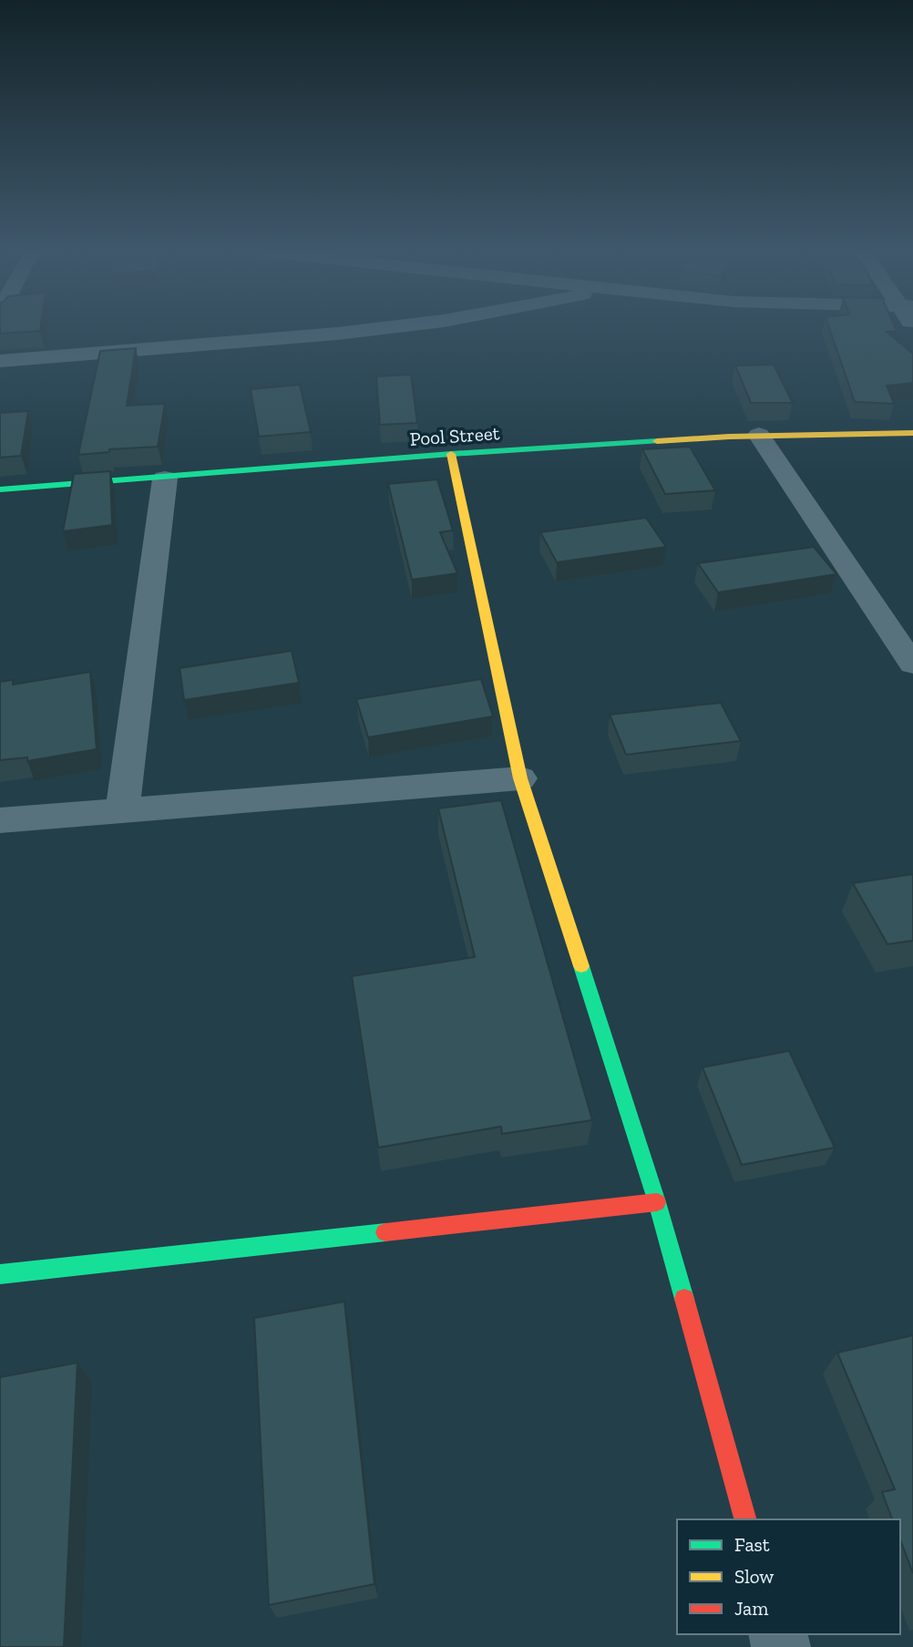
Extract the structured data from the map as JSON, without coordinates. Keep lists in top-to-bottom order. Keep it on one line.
{"streets":{"street":["Pool Street"]},"legend":["Fast","Slow","Jam"]}
